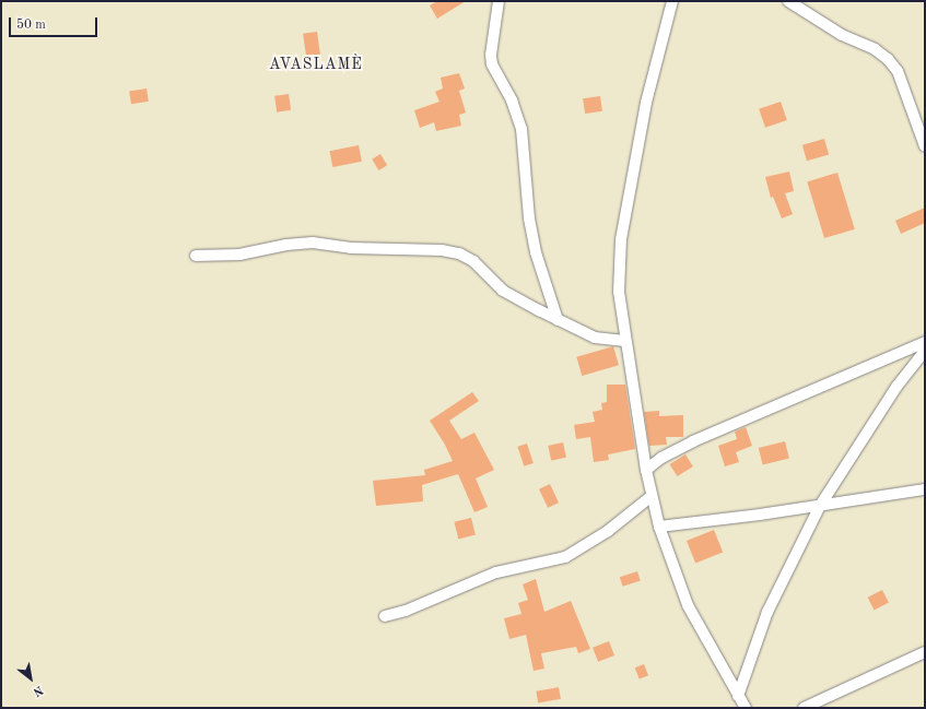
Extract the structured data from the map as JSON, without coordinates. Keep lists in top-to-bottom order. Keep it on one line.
{"districts":["AVASLAMÈ"],"scale_bar":"50 m","north":"bottom right"}
